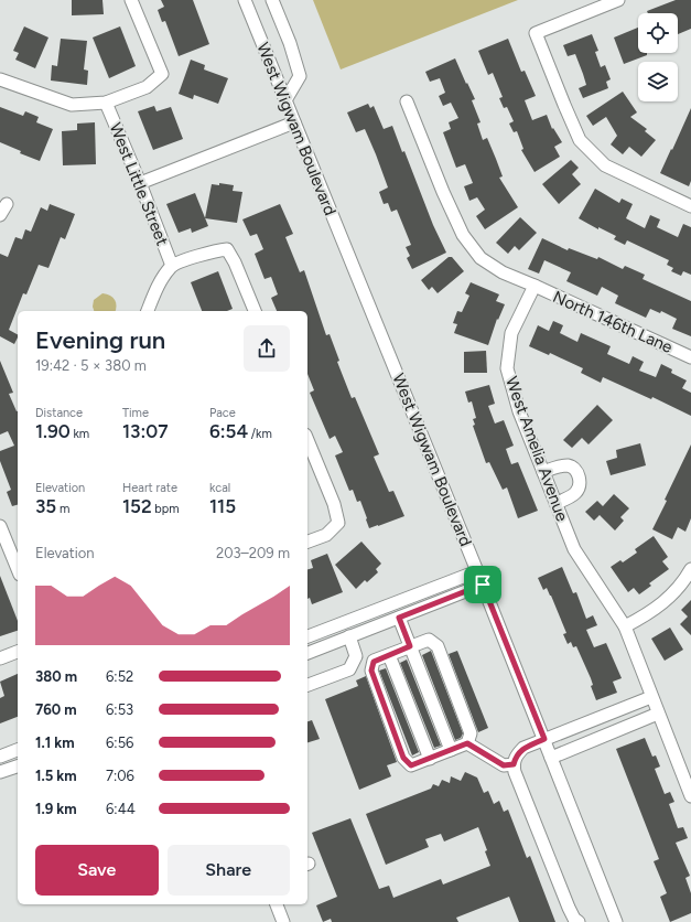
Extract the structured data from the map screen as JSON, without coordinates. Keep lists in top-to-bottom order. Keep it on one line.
{"streets":{"street":["West Wigwam Boulevard","West Little Street","North 146th Lane","West Amelia Avenue"]},"crossings":[["North 146th Lane","West Amelia Avenue"]],"page":{"heading":["Evening run","19:42 · 5 × 380 m"],"stats":[["Distance","1.90 km"],["Time","13:07"],["Pace","6:54 /km"],["Elevation","35 m"],["Heart rate","152 bpm"],["kcal","115"]],"chart":["Elevation","203–209 m"],"list":[{"name":"380 m","note":"6:52"},{"name":"760 m","note":"6:53"},{"name":"1.1 km","note":"6:56"},{"name":"1.5 km","note":"7:06"},{"name":"1.9 km","note":"6:44"}],"buttons":["Save","Share"]}}
